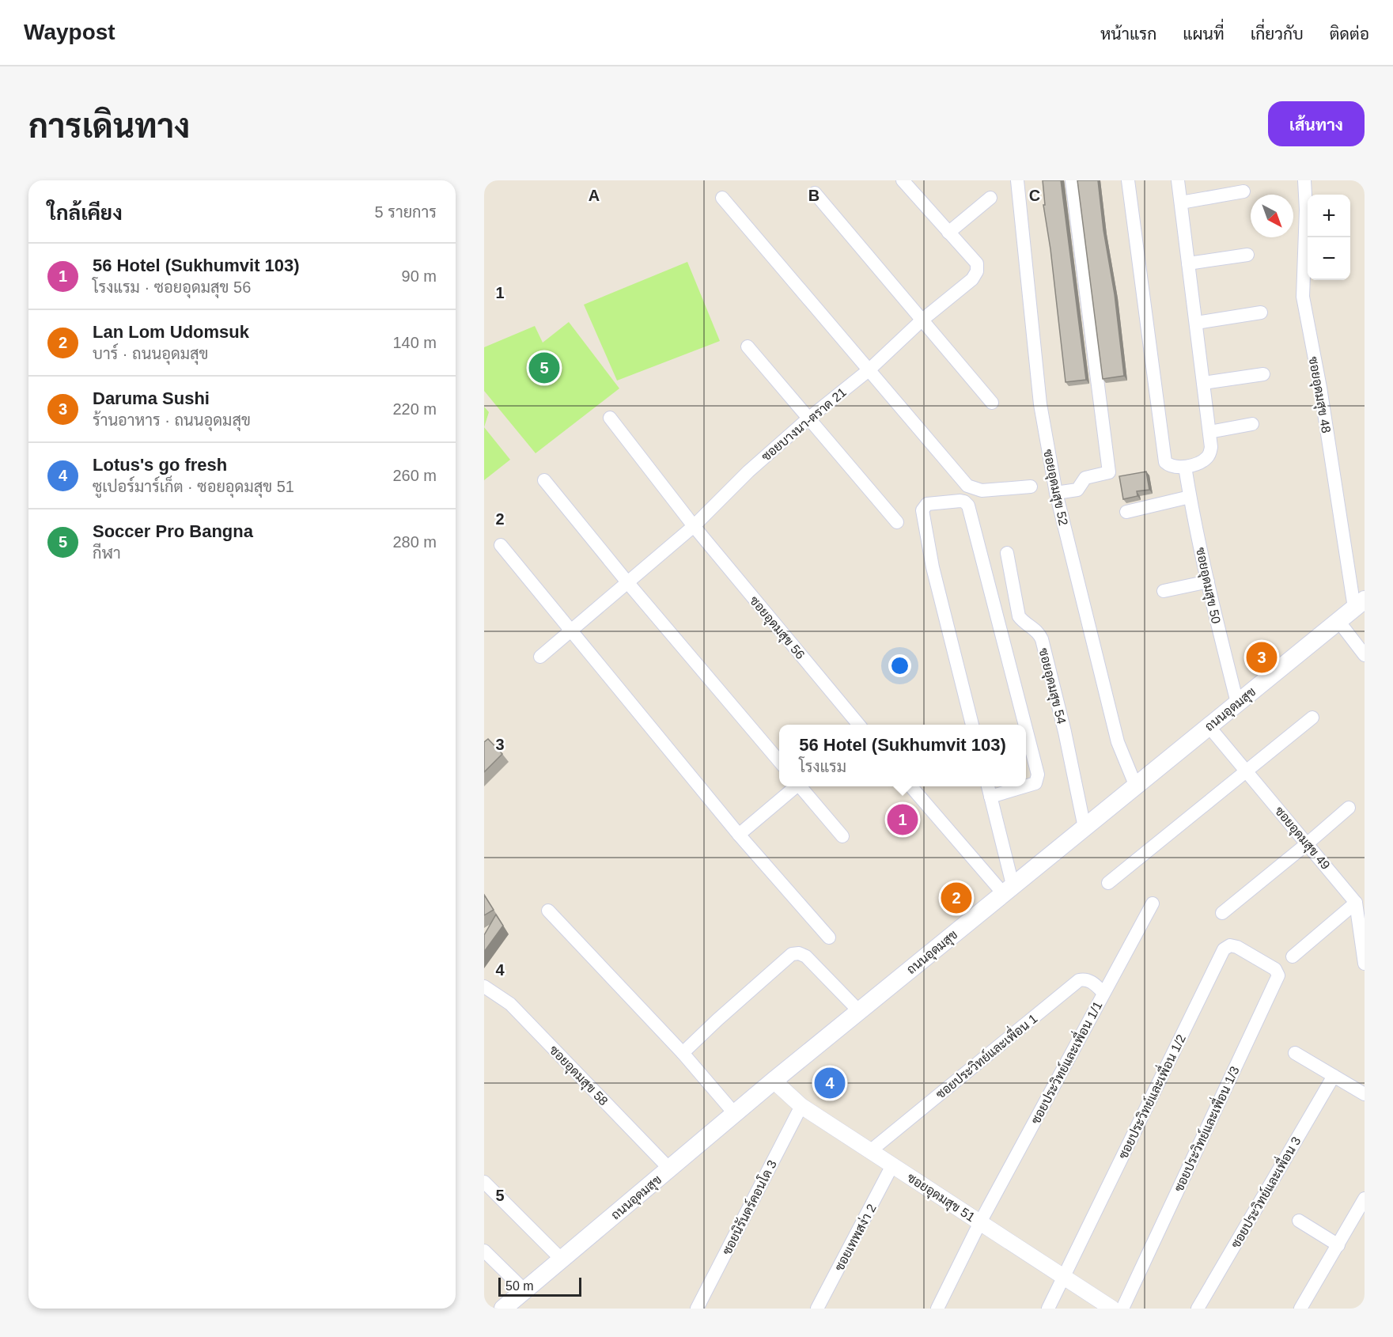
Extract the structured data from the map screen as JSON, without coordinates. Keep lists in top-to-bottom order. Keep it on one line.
{"streets":{"main road":["ถนนอุดมสุข"],"street":["ซอยอุดมสุข 48","ซอยบางนา-ตราด 21","ซอยอุดมสุข 52","ซอยอุดมสุข 50","ซอยอุดมสุข 56","ซอยอุดมสุข 54","ซอยอุดมสุข 49","ซอยประวิทย์และเพื่อน 1","ซอยประวิทย์และเพื่อน 1/1","ซอยอุดมสุข 58","ซอยประวิทย์และเพื่อน 1/2","ซอยประวิทย์และเพื่อน 1/3","ซอยประวิทย์และเพื่อน 3","ซอยอุดมสุข 51","ซอยนิรันดร์คอนโด 3","ซอยเทพสง่า 2"]},"crossings":[["ซอยอุดมสุข 48","ถนนอุดมสุข"],["ซอยบางนา-ตราด 21","ซอยอุดมสุข 56"],["ซอยอุดมสุข 52","ถนนอุดมสุข"],["ซอยอุดมสุข 50","ถนนอุดมสุข"],["ซอยอุดมสุข 54","ถนนอุดมสุข"],["ถนนอุดมสุข","ซอยอุดมสุข 49"],["ถนนอุดมสุข","ซอยอุดมสุข 58"],["ถนนอุดมสุข","ซอยอุดมสุข 51"],["ซอยประวิทย์และเพื่อน 1","ซอยประวิทย์และเพื่อน 1/1"],["ซอยประวิทย์และเพื่อน 1","ซอยอุดมสุข 51"],["ซอยประวิทย์และเพื่อน 1/1","ซอยอุดมสุข 51"],["ซอยประวิทย์และเพื่อน 1/2","ซอยประวิทย์และเพื่อน 1/3"],["ซอยประวิทย์และเพื่อน 1/2","ซอยอุดมสุข 51"],["ซอยอุดมสุข 51","ซอยนิรันดร์คอนโด 3"],["ซอยอุดมสุข 51","ซอยเทพสง่า 2"]],"scale_bar":"50 m","north":"bottom right","page":{"header":"Waypost","nav":["หน้าแรก","แผนที่","เกี่ยวกับ","ติดต่อ"],"buttons":"เส้นทาง","title":"การเดินทาง","heading":["ใกล้เคียง","5 รายการ"],"map_buttons":["+","−"],"list":[{"mark":"1","name":"56 Hotel (Sukhumvit 103)","note":"โรงแรม · ซอยอุดมสุข 56","value":"90 m"},{"mark":"2","name":"Lan Lom Udomsuk","note":"บาร์ · ถนนอุดมสุข","value":"140 m"},{"mark":"3","name":"Daruma Sushi","note":"ร้านอาหาร · ถนนอุดมสุข","value":"220 m"},{"mark":"4","name":"Lotus's go fresh","note":"ซูเปอร์มาร์เก็ต · ซอยอุดมสุข 51","value":"260 m"},{"mark":"5","name":"Soccer Pro Bangna","note":"กีฬา","value":"280 m"}],"pins":["5","3","1","2","4"],"popup":["56 Hotel (Sukhumvit 103)","โรงแรม"],"scale":"50 m"},"grid":{"columns":["A","B","C"],"rows":["1","2","3","4","5"]}}
